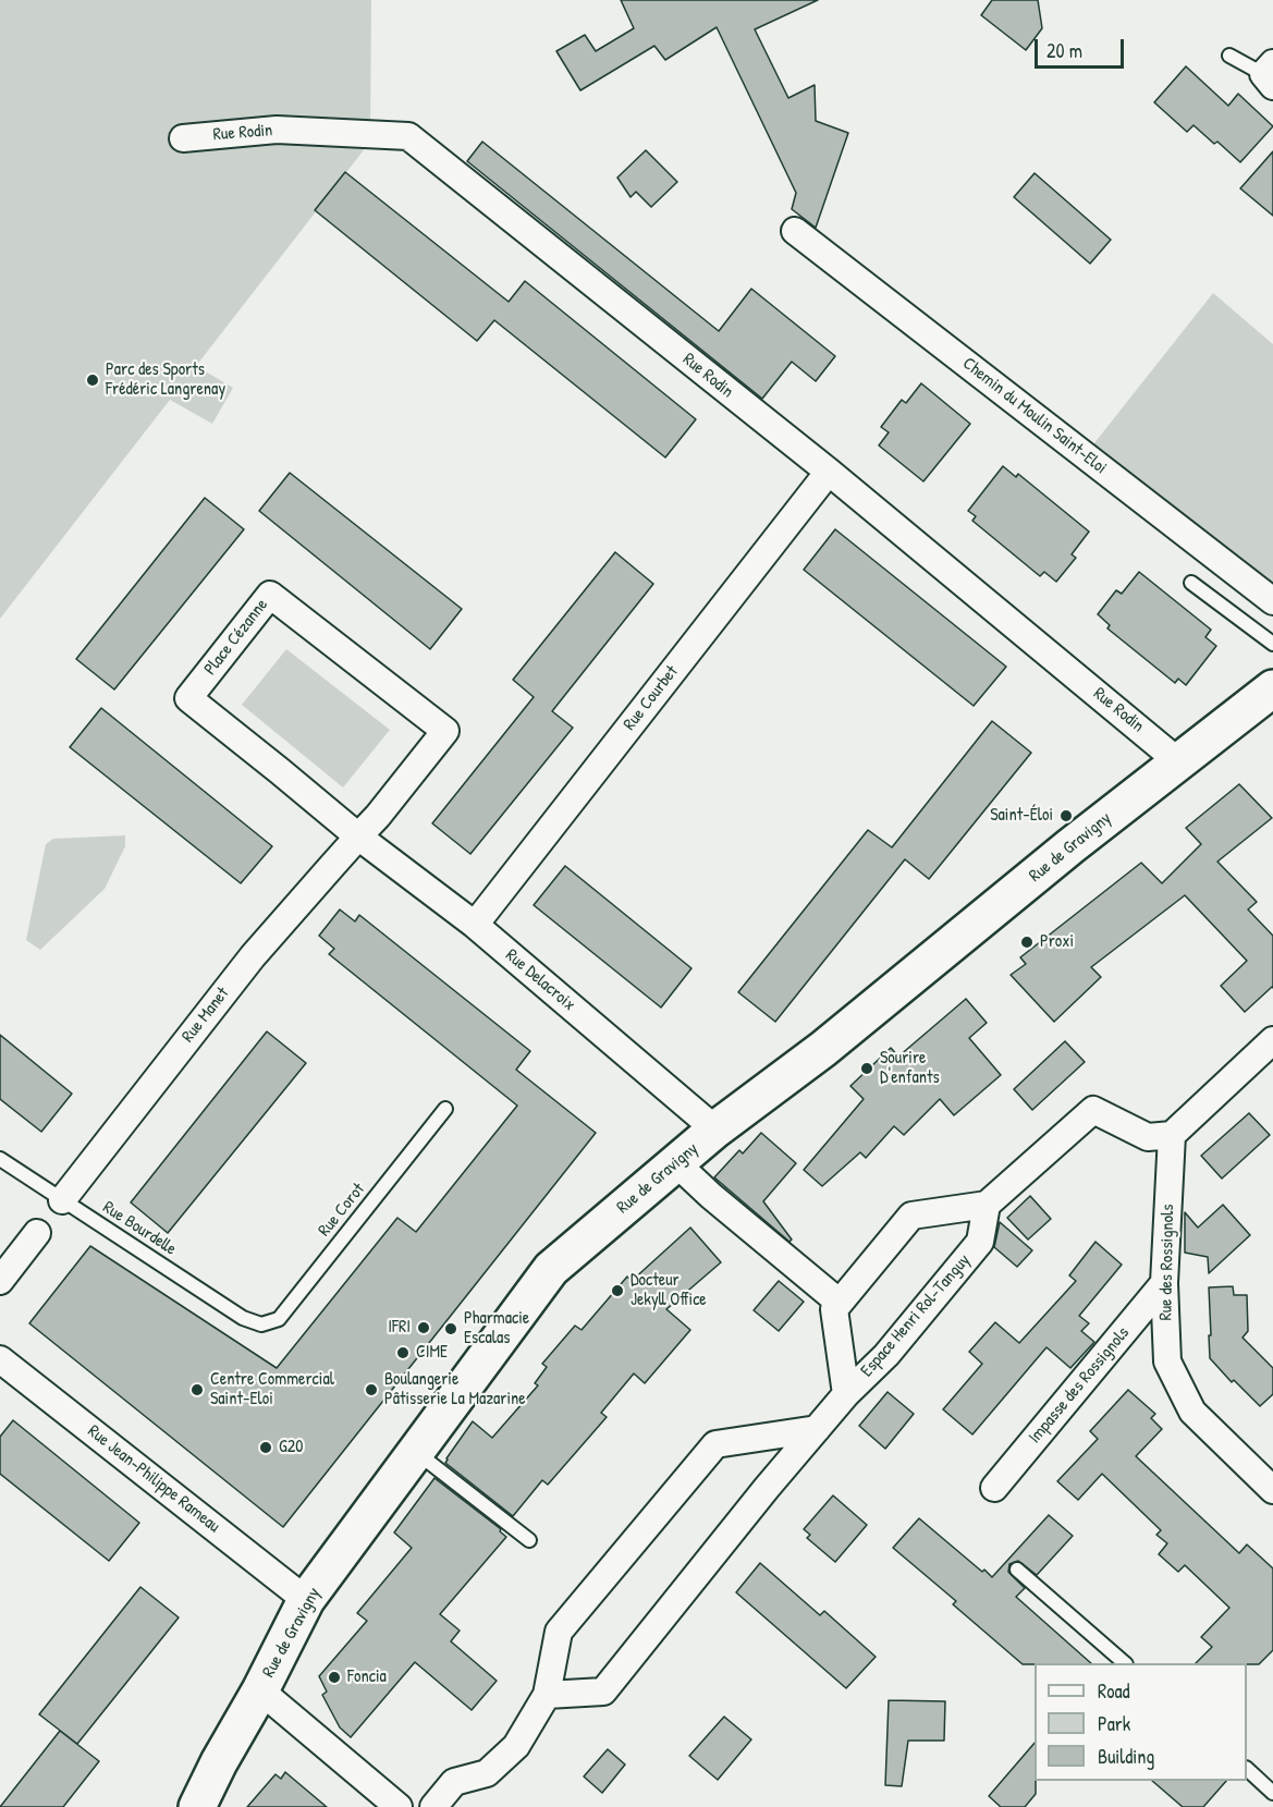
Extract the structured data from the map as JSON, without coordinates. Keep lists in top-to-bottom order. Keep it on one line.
{"streets":{"street":["Rue Rodin","Chemin du Moulin Saint-Eloi","Place Cézanne","Rue Courbet","Rue de Gravigny","Rue Delacroix","Rue Manet","Rue des Rossignols","Espace Henri Rol-Tanguy","Impasse des Rossignols","Rue Jean-Philippe Rameau"],"lane":["Rue Corot","Rue Bourdelle"]},"crossings":[["Rue Rodin","Rue Courbet"],["Rue Rodin","Rue de Gravigny"],["Place Cézanne","Rue Delacroix"],["Place Cézanne","Rue Manet"],["Rue Courbet","Rue Delacroix"],["Rue de Gravigny","Rue Delacroix"],["Rue de Gravigny","Rue Jean-Philippe Rameau"],["Rue Delacroix","Rue Manet"],["Rue Manet","Rue Bourdelle"],["Rue Corot","Rue Bourdelle"],["Rue des Rossignols","Impasse des Rossignols"]],"places":["Parc des Sports Frédéric Langrenay","Saint-Éloi","Proxi","Sourire D'enfants","Docteur Jekyll Office","IFRI","Pharmacie Escalas","CIME","Centre Commercial Saint-Eloi","Boulangerie Pâtisserie La Mazarine","G20","Foncia"],"legend":["Road","Park","Building"],"scale_bar":"20 m"}
